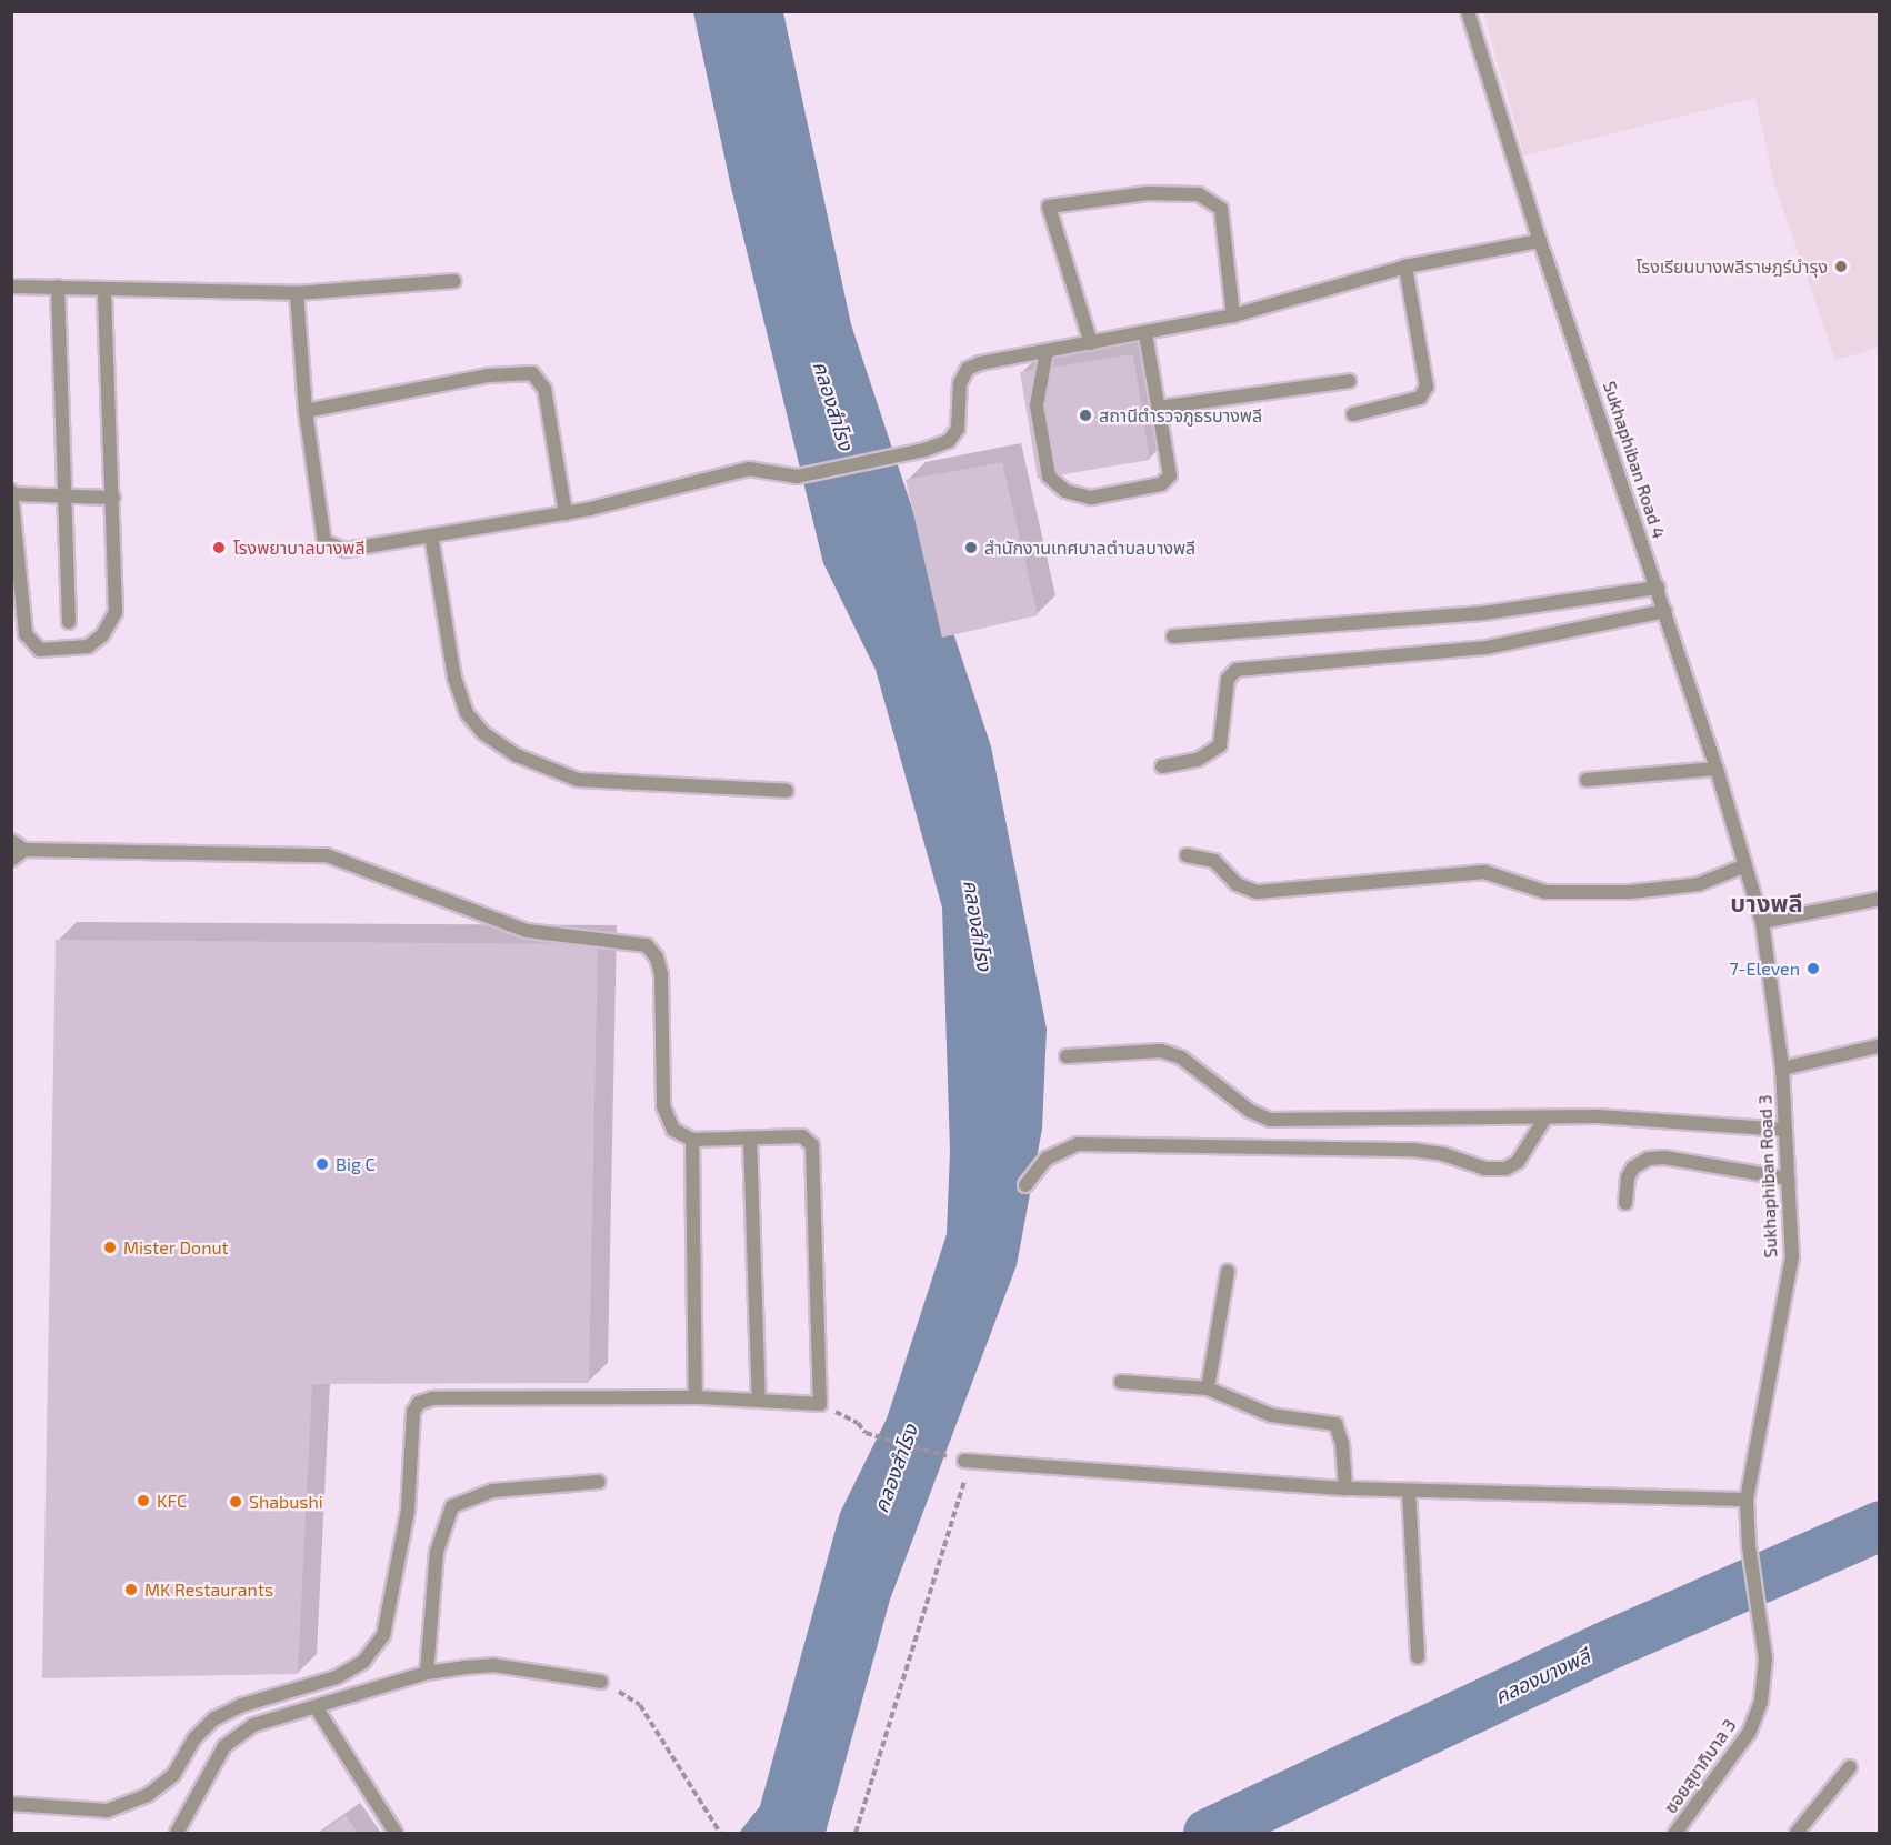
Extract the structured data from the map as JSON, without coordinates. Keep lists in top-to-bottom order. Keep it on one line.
{"streets":{"street":["Sukhaphiban Road 4","Sukhaphiban Road 3","ซอยสุขาภิบาล 3"]},"crossings":[["Sukhaphiban Road 4","Sukhaphiban Road 3"],["Sukhaphiban Road 3","ซอยสุขาภิบาล 3"]],"districts":["บางพลี"],"water":["คลองสำโรง","คลองบางพลี"],"places":["โรงเรียนบางพลีราษฎร์บำรุง","สถานีตำรวจภูธรบางพลี","โรงพยาบาลบางพลี","สำนักงานเทศบาลตำบลบางพลี","7-Eleven","Big C","Mister Donut","KFC","Shabushi","MK Restaurants"]}
